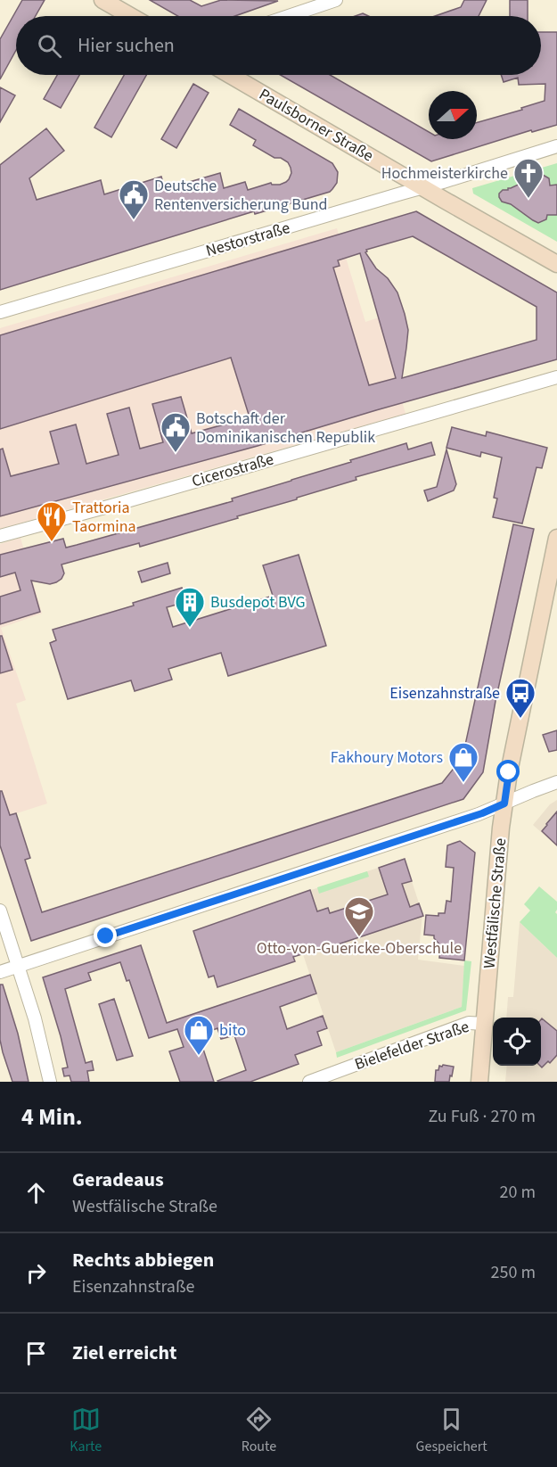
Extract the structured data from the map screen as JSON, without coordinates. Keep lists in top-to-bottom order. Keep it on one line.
{"streets":{"street":["Paulsborner Straße","Nestorstraße","Cicerostraße","Westfälische Straße","Bielefelder Straße"]},"crossings":[["Paulsborner Straße","Nestorstraße"],["Westfälische Straße","Bielefelder Straße"]],"places":{"church":["Hochmeisterkirche"],"public building":["Deutsche Rentenversicherung Bund","Botschaft der Dominikanischen Republik"],"restaurant":["Trattoria Taormina"],"building":["Busdepot BVG"],"bus stop":["Eisenzahnstraße"],"shop":["Fakhoury Motors","bito"],"school or university":["Otto-von-Guericke-Oberschule"]},"north":"right","page":{"search":"Hier suchen","heading":["4 Min.","Zu Fuß · 270 m"],"list":[["Geradeaus","Westfälische Straße","20 m"],["Rechts abbiegen","Eisenzahnstraße","250 m"],"Ziel erreicht"],"nav":["Karte","Route","Gespeichert"]}}
